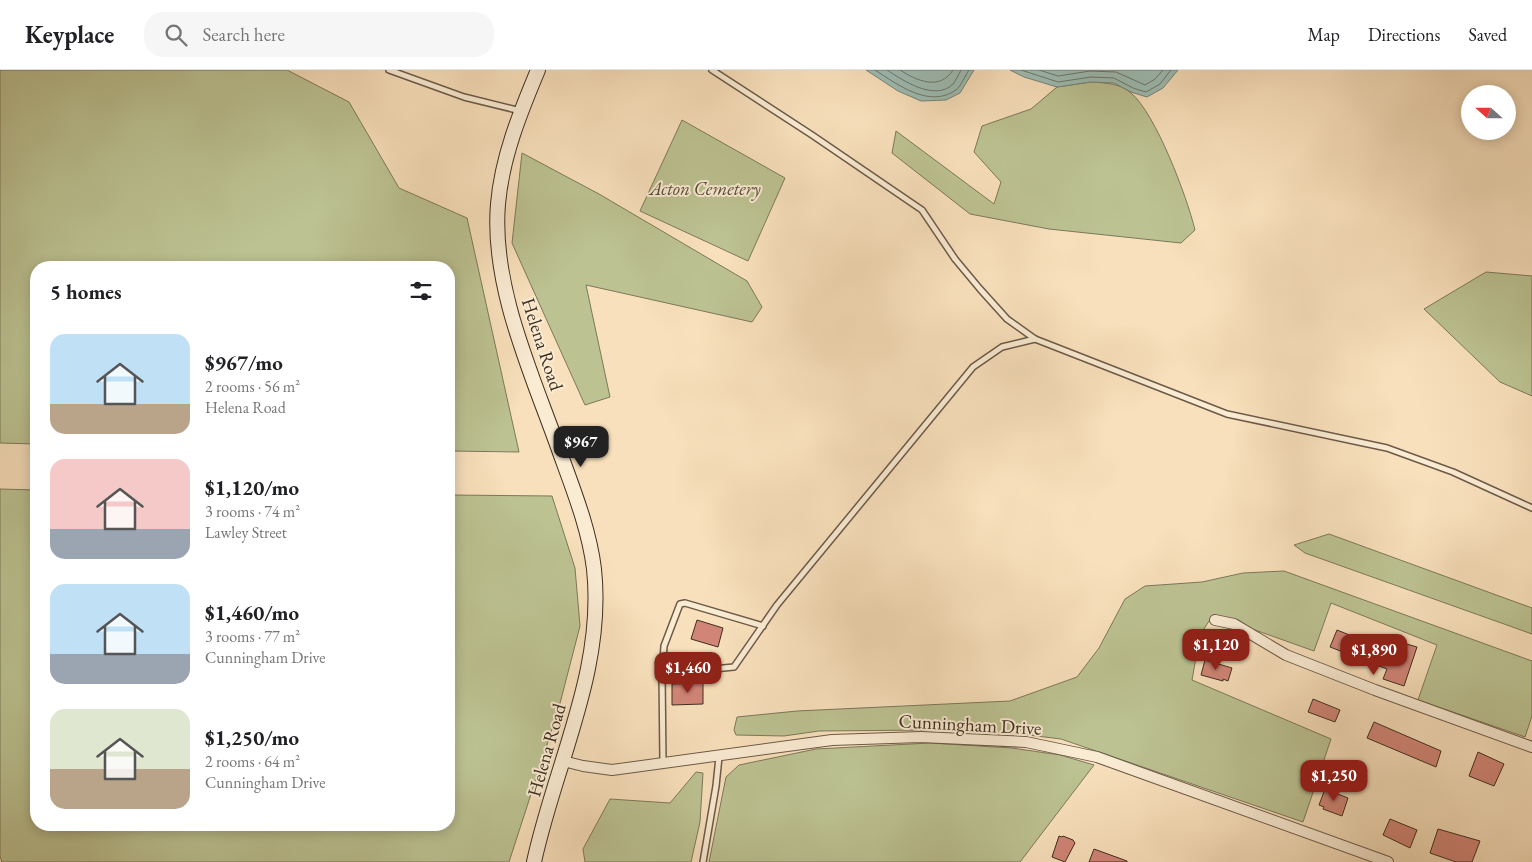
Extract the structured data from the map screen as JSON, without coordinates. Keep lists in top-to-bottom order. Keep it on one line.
{"streets":{"main road":["Helena Road"],"street":["Cunningham Drive"]},"crossings":[["Helena Road","Cunningham Drive"]],"parks":["Acton Cemetery"],"north":"left","page":{"header":"Keyplace","search":"Search here","nav":["Map","Directions","Saved"],"heading":"5 homes","list":[{"name":"$967/mo","note":"2 rooms · 56 m² · Helena Road"},{"name":"$1,120/mo","note":"3 rooms · 74 m² · Lawley Street"},{"name":"$1,460/mo","note":"3 rooms · 77 m² · Cunningham Drive"},{"name":"$1,250/mo","note":"2 rooms · 64 m² · Cunningham Drive"}],"price":["$967","$1,120","$1,890","$1,460","$1,250"]}}
